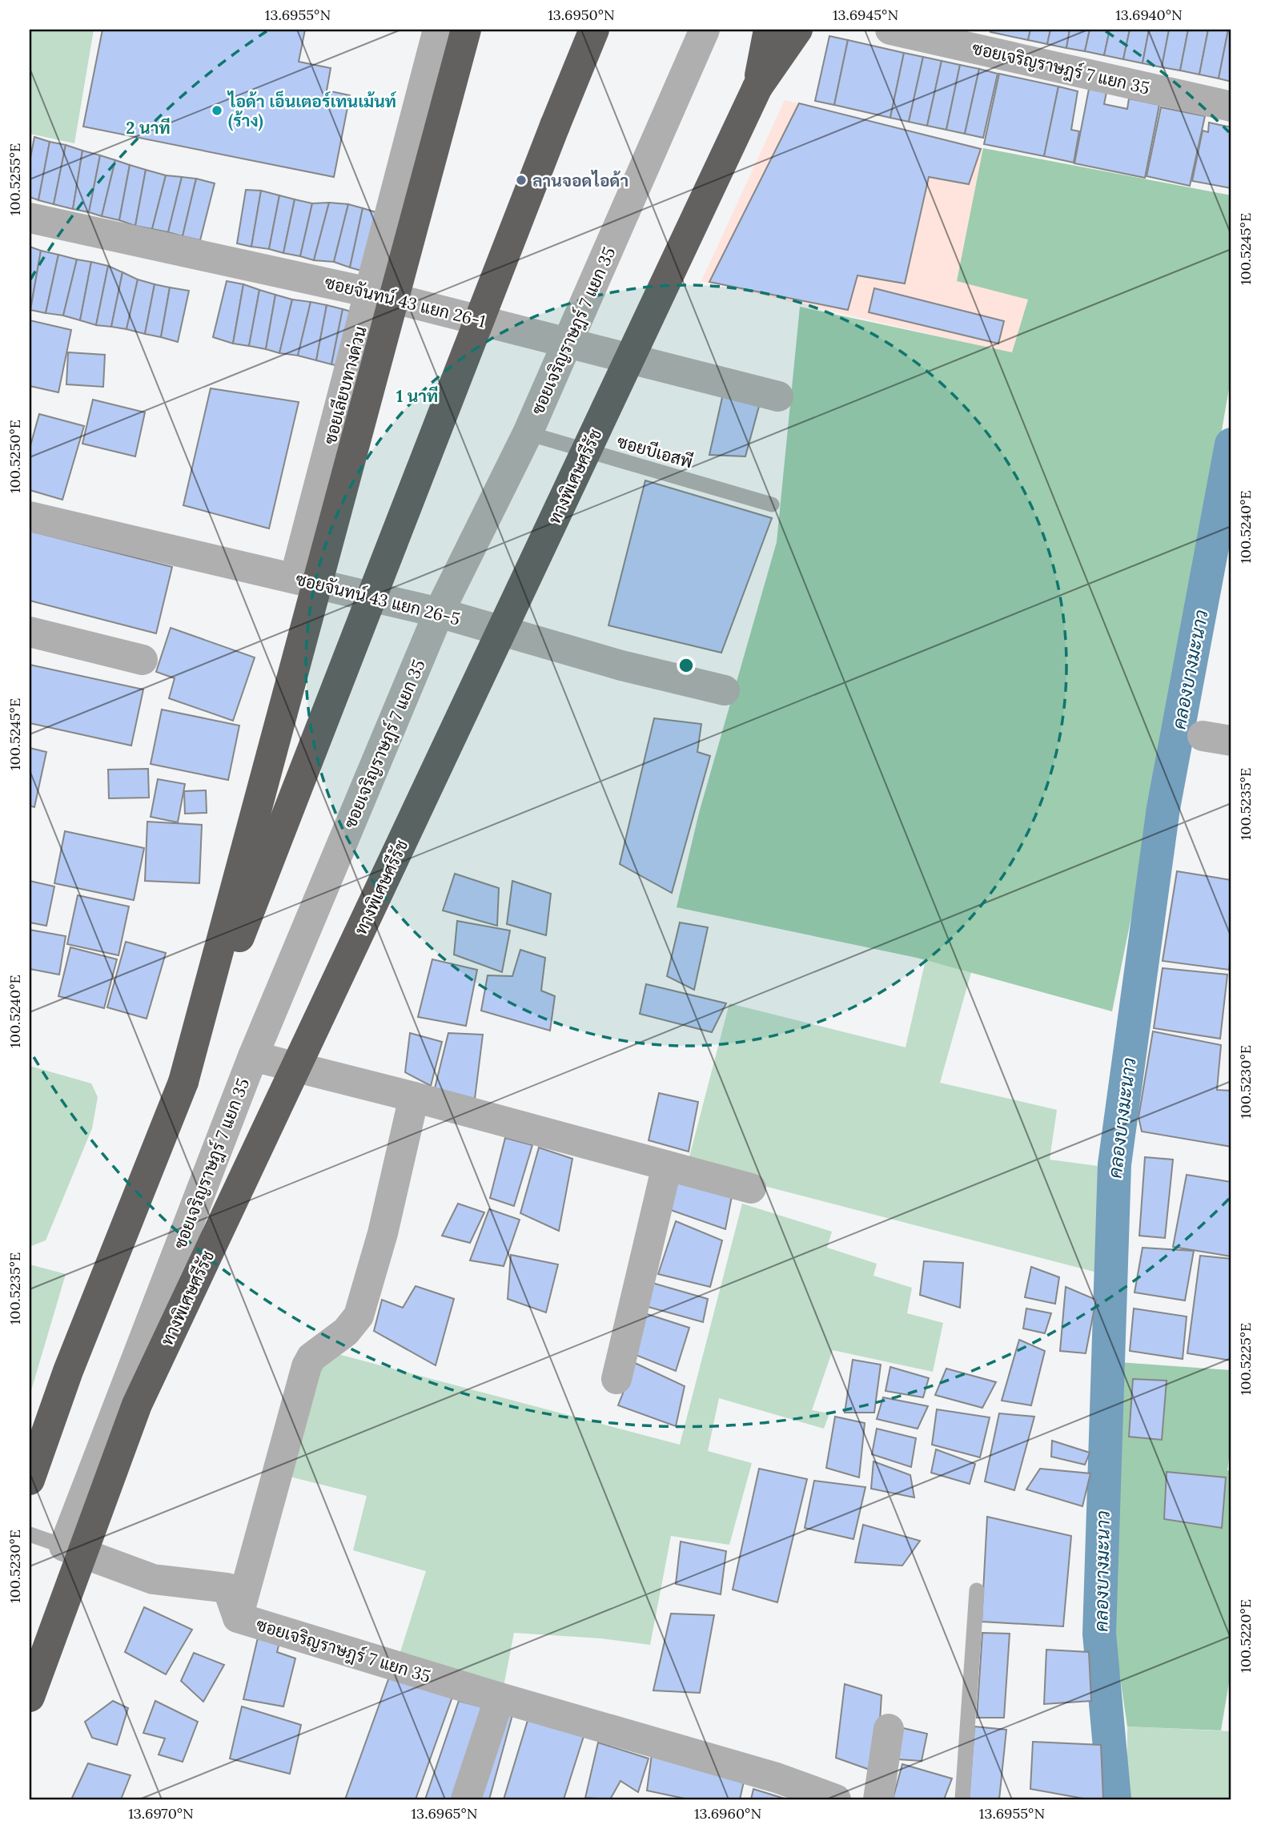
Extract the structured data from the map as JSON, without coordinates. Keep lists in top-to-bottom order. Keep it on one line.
{"streets":{"highway":["ทางพิเศษศรีรัช"],"street":["ซอยเจริญราษฎร์ 7 แยก 35","ซอยจันทน์ 43 แยก 26-1","ซอยเลียบทางด่วน","ซอยจันทน์ 43 แยก 26-5"],"lane":["ซอยบีเอสพี"]},"crossings":[["ซอยเจริญราษฎร์ 7 แยก 35","ซอยจันทน์ 43 แยก 26-1"],["ซอยเจริญราษฎร์ 7 แยก 35","ซอยบีเอสพี"],["ซอยเจริญราษฎร์ 7 แยก 35","ซอยจันทน์ 43 แยก 26-5"],["ซอยจันทน์ 43 แยก 26-1","ซอยเลียบทางด่วน"],["ซอยเลียบทางด่วน","ซอยจันทน์ 43 แยก 26-5"]],"water":["คลองบางมะนาว"],"places":["ไอด้า เอ็นเตอร์เทนเม้นท์ (ร้าง)","ลานจอดไอด้า"],"coordinates":["13.6955°N","13.6950°N","13.6945°N","13.6940°N","100.5255°E","100.5245°E","100.5250°E","100.5240°E","100.5235°E","100.5230°E","100.5225°E","100.5220°E","13.6970°N","13.6965°N","13.6960°N"],"rings":["2 นาที","1 นาที"]}
